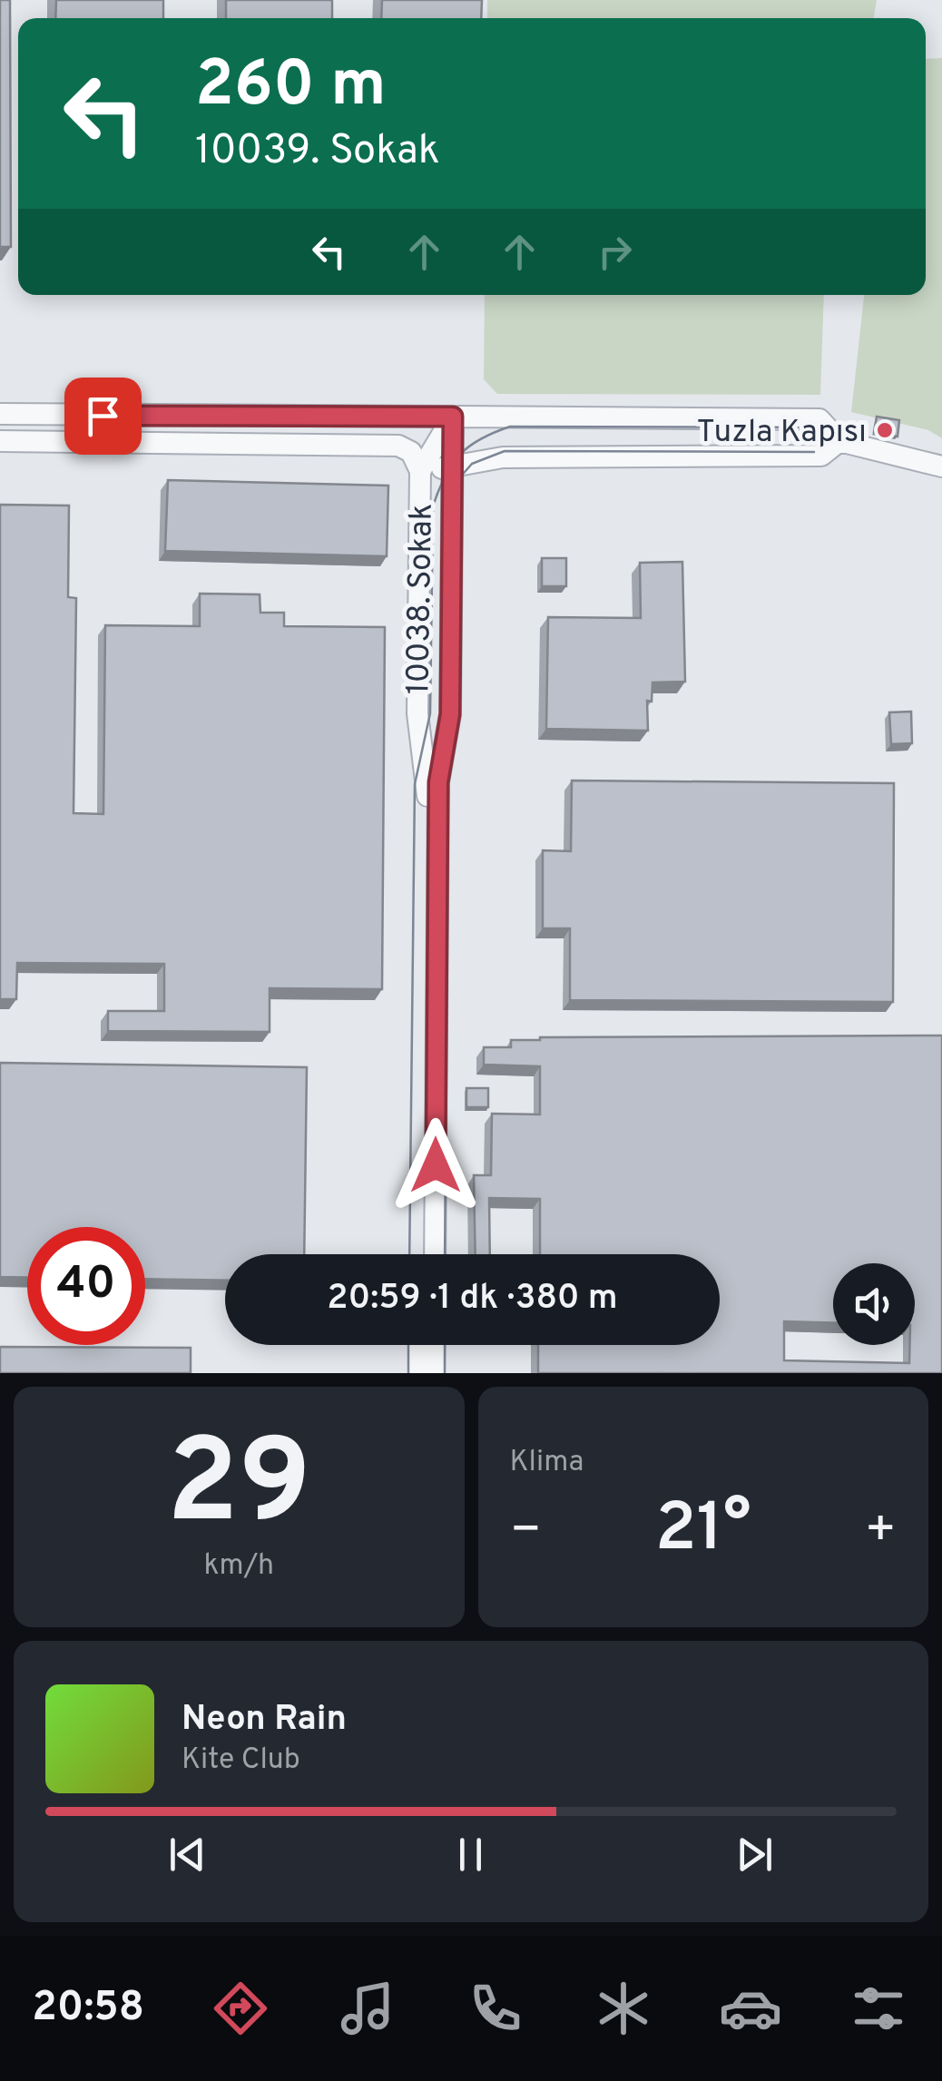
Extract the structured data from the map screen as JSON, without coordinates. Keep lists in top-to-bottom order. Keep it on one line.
{"streets":{"street":["10038. Sokak"]},"places":["Tuzla Kapısı"],"page":{"turn":["260 m","10039. Sokak"],"limit":"40","trip":"20:59 · 1 dk · 380 m","tile":[["29","km/h"],"Klima"],"heat":["−","21°","+"],"song":["Neon Rain","Kite Club"],"tabs":"20:58"}}
